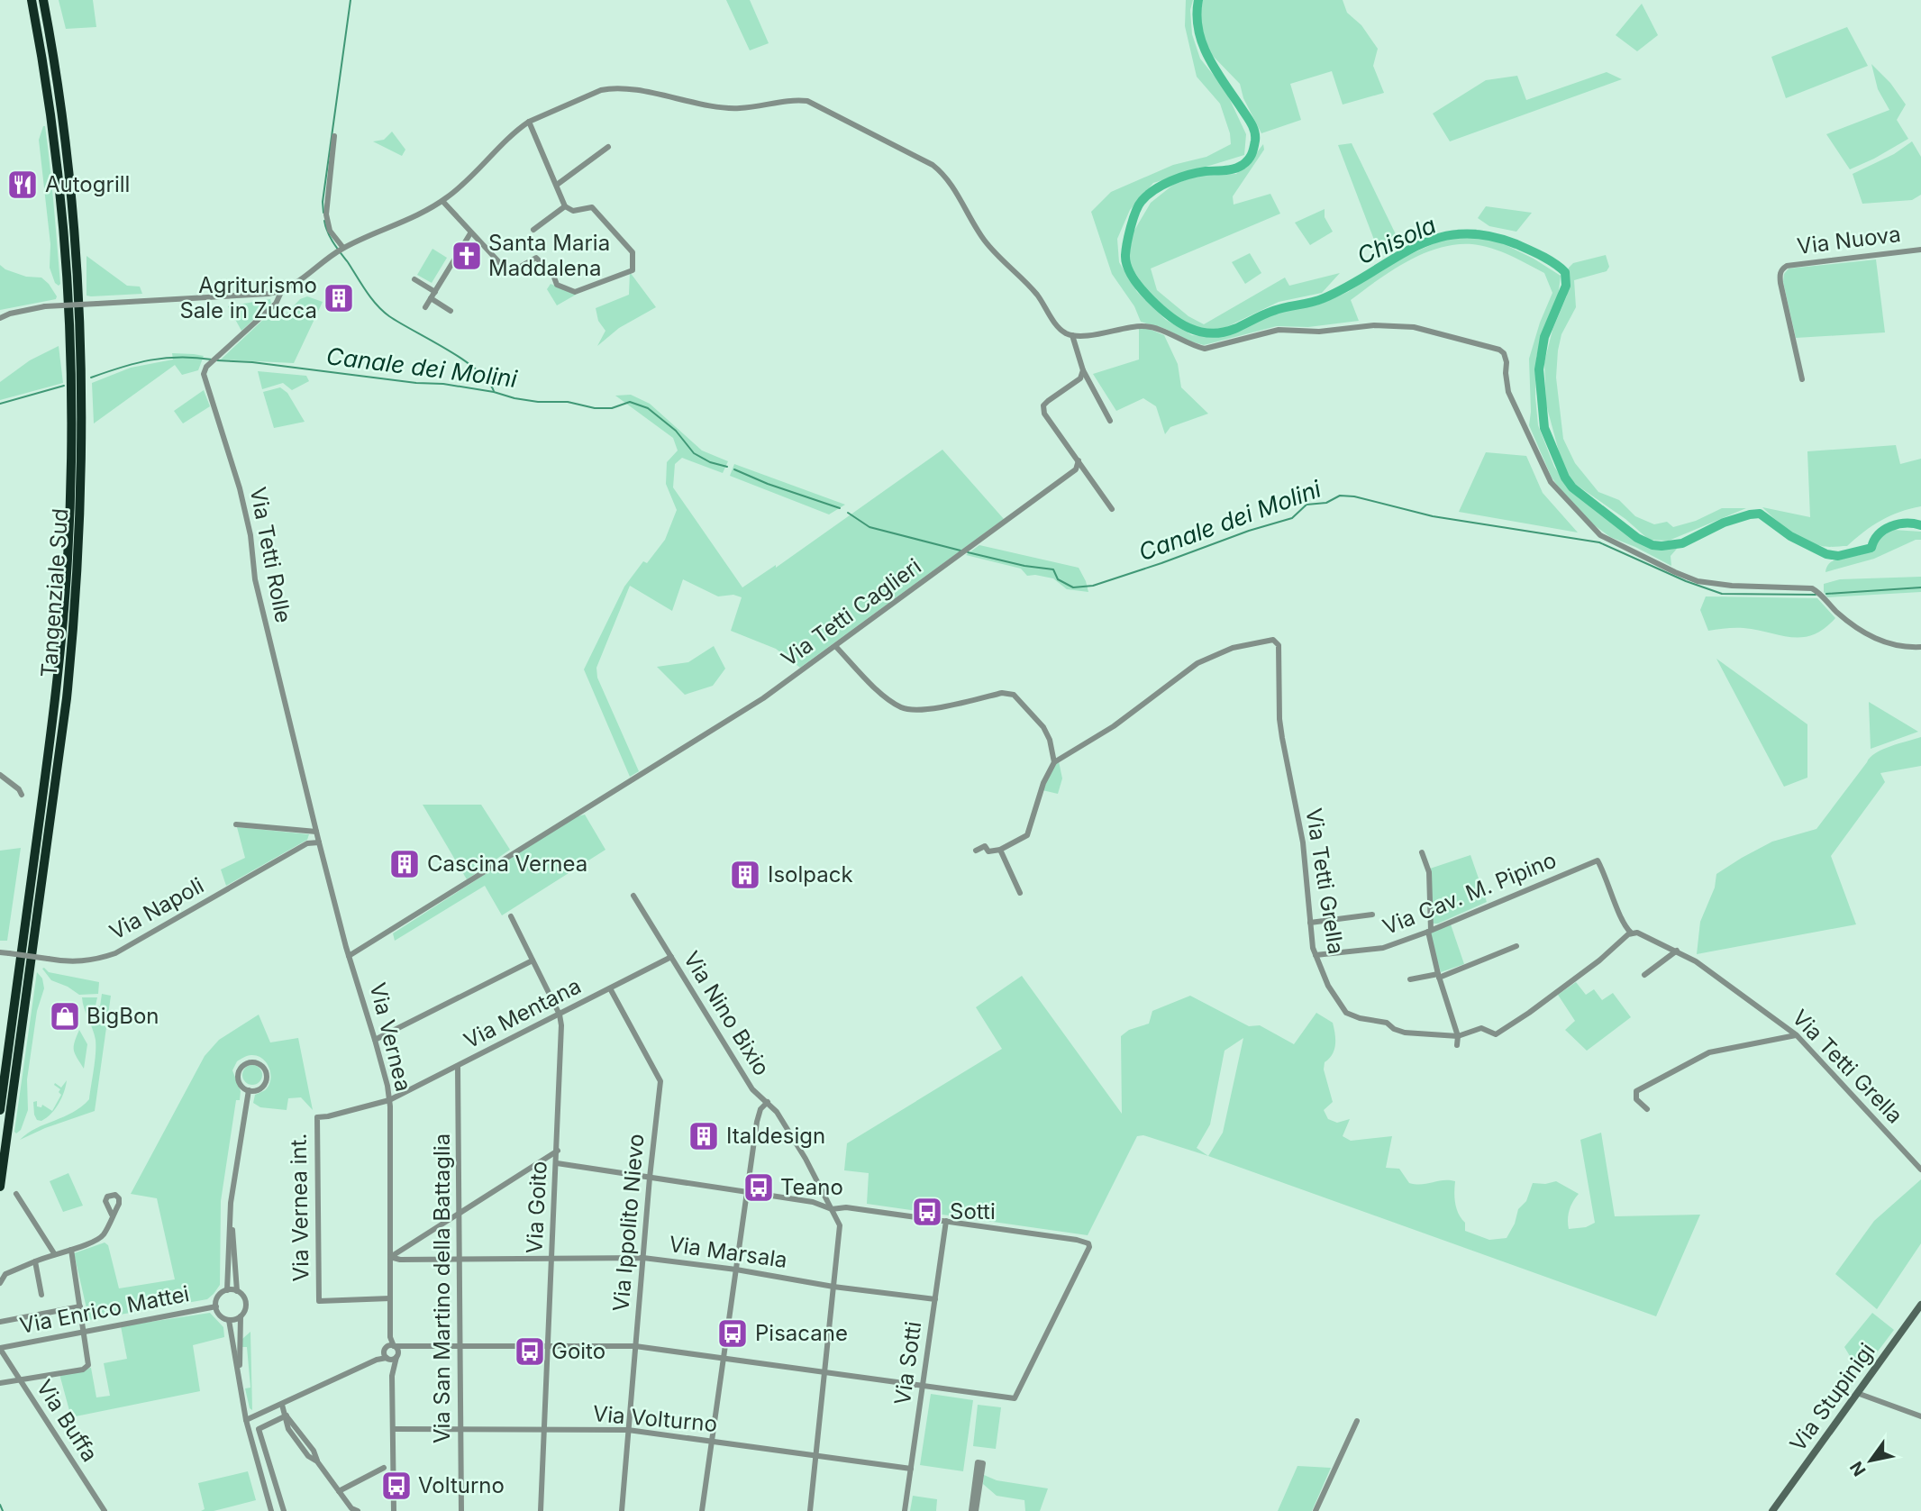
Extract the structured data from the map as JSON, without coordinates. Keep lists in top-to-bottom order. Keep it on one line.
{"streets":{"highway":["Tangenziale Sud"],"street":["Via Nuova","Via Tetti Rolle","Via Tetti Caglieri","Via Tetti Grella","Via Cav. M. Pipino","Via Napoli","Via Mentana","Via Nino Bixio","Via Vernea","Via Vernea int.","Via Goito","Via Ippolito Nievo","Via Marsala","Via San Martino della Battaglia","Via Enrico Mattei","Via Sotti","Via Stupinigi","Via Volturno","Via Buffa"]},"crossings":[["Via Tetti Rolle","Via Vernea"],["Via Tetti Caglieri","Via Vernea"],["Via Tetti Grella","Via Cav. M. Pipino"],["Via Napoli","Via Vernea"],["Via Mentana","Via Nino Bixio"],["Via Mentana","Via Vernea"],["Via Mentana","Via Vernea int."],["Via Mentana","Via Goito"],["Via Mentana","Via Ippolito Nievo"],["Via Mentana","Via San Martino della Battaglia"],["Via Nino Bixio","Via Marsala"],["Via Nino Bixio","Via Volturno"],["Via Vernea","Via Vernea int."],["Via Vernea","Via Marsala"],["Via Goito","Via Marsala"],["Via Goito","Via Volturno"],["Via Ippolito Nievo","Via Marsala"],["Via Ippolito Nievo","Via Volturno"],["Via Marsala","Via San Martino della Battaglia"],["Via Marsala","Via Sotti"],["Via San Martino della Battaglia","Via Volturno"],["Via Enrico Mattei","Via Buffa"],["Via Sotti","Via Volturno"]],"water":["Chisola","Canale dei Molini"],"places":{"restaurant":["Autogrill"],"church":["Santa Maria Maddalena"],"building":["Agriturismo Sale in Zucca","Cascina Vernea","Isolpack","Italdesign"],"shop":["BigBon"],"bus stop":["Teano","Sotti","Pisacane","Goito","Volturno"]},"north":"bottom left"}
